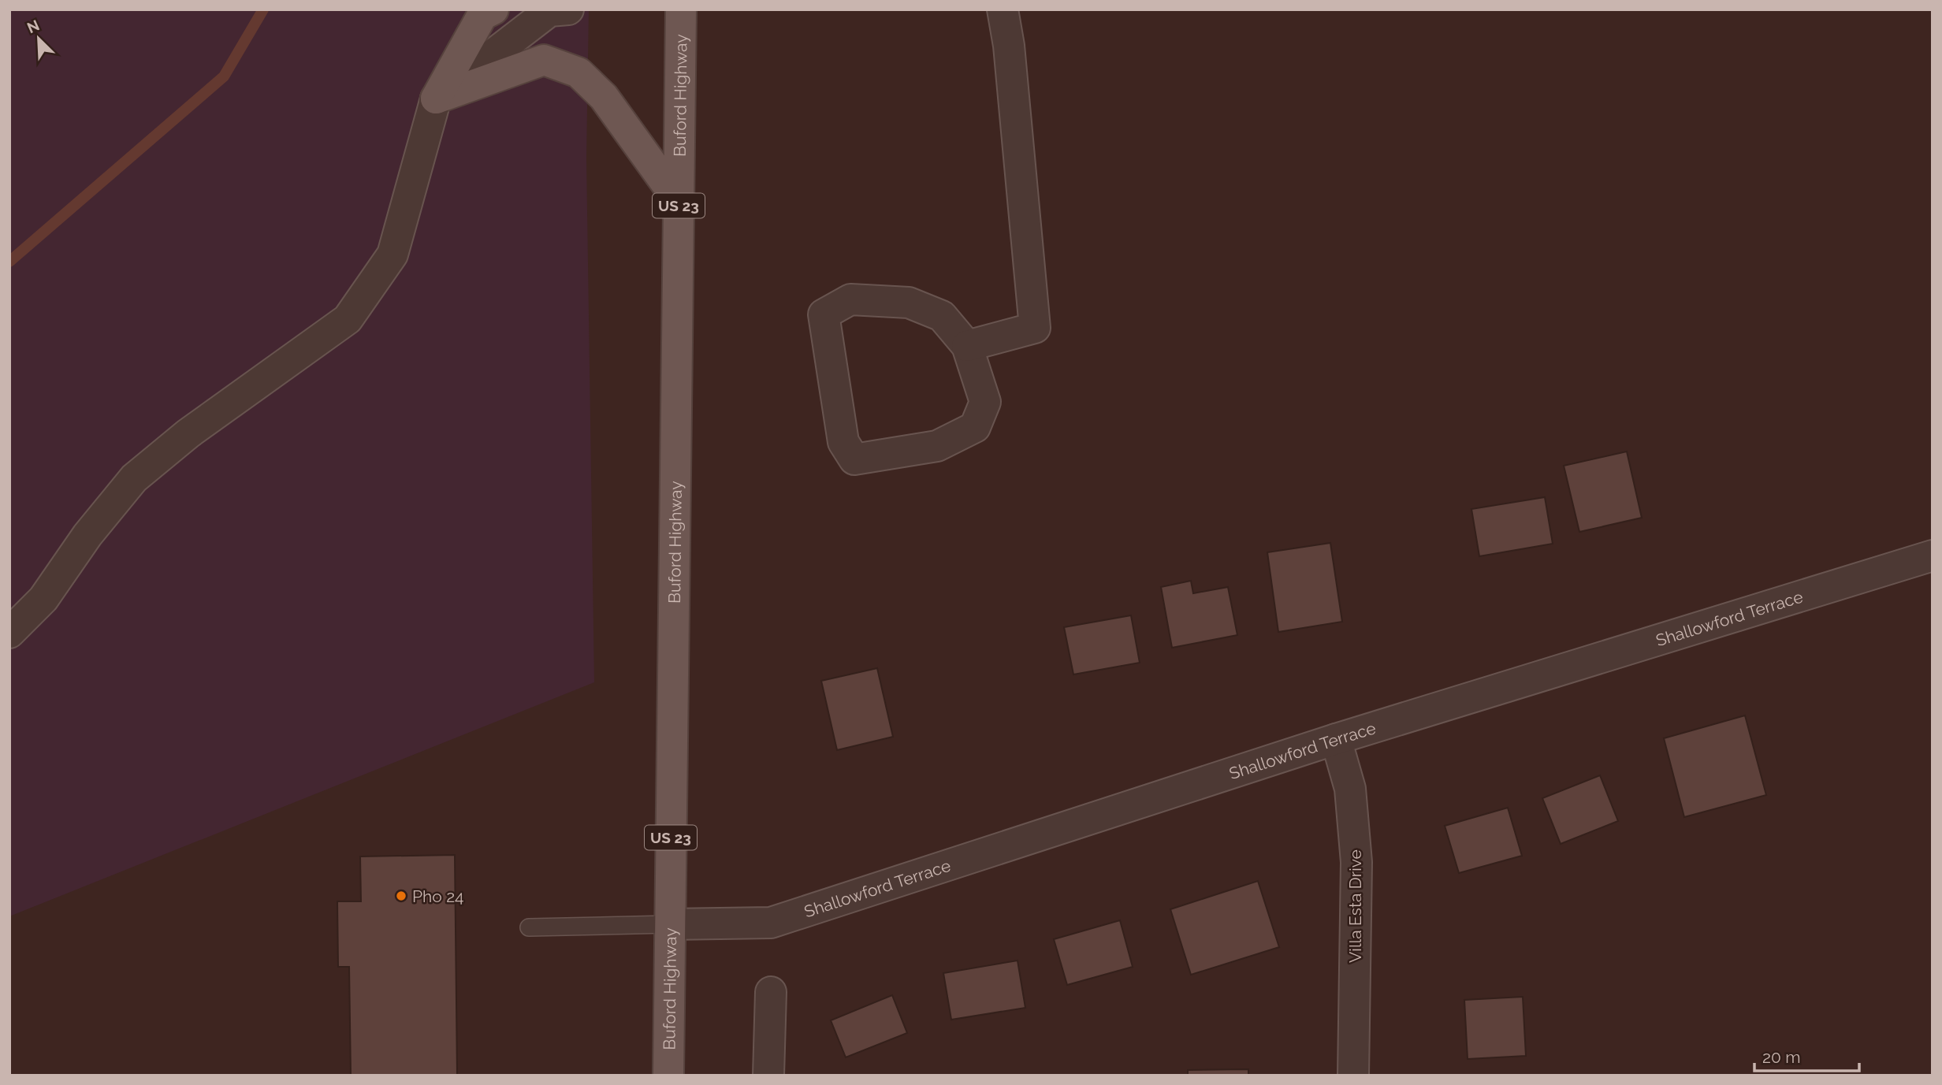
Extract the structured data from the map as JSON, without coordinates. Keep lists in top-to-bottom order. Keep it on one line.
{"streets":{"main road":["Buford Highway","US 23"],"street":["Shallowford Terrace","Villa Esta Drive"]},"crossings":[["Buford Highway","Shallowford Terrace"],["Shallowford Terrace","Villa Esta Drive"]],"places":["Pho 24"],"scale_bar":"20 m","north":"top left"}
